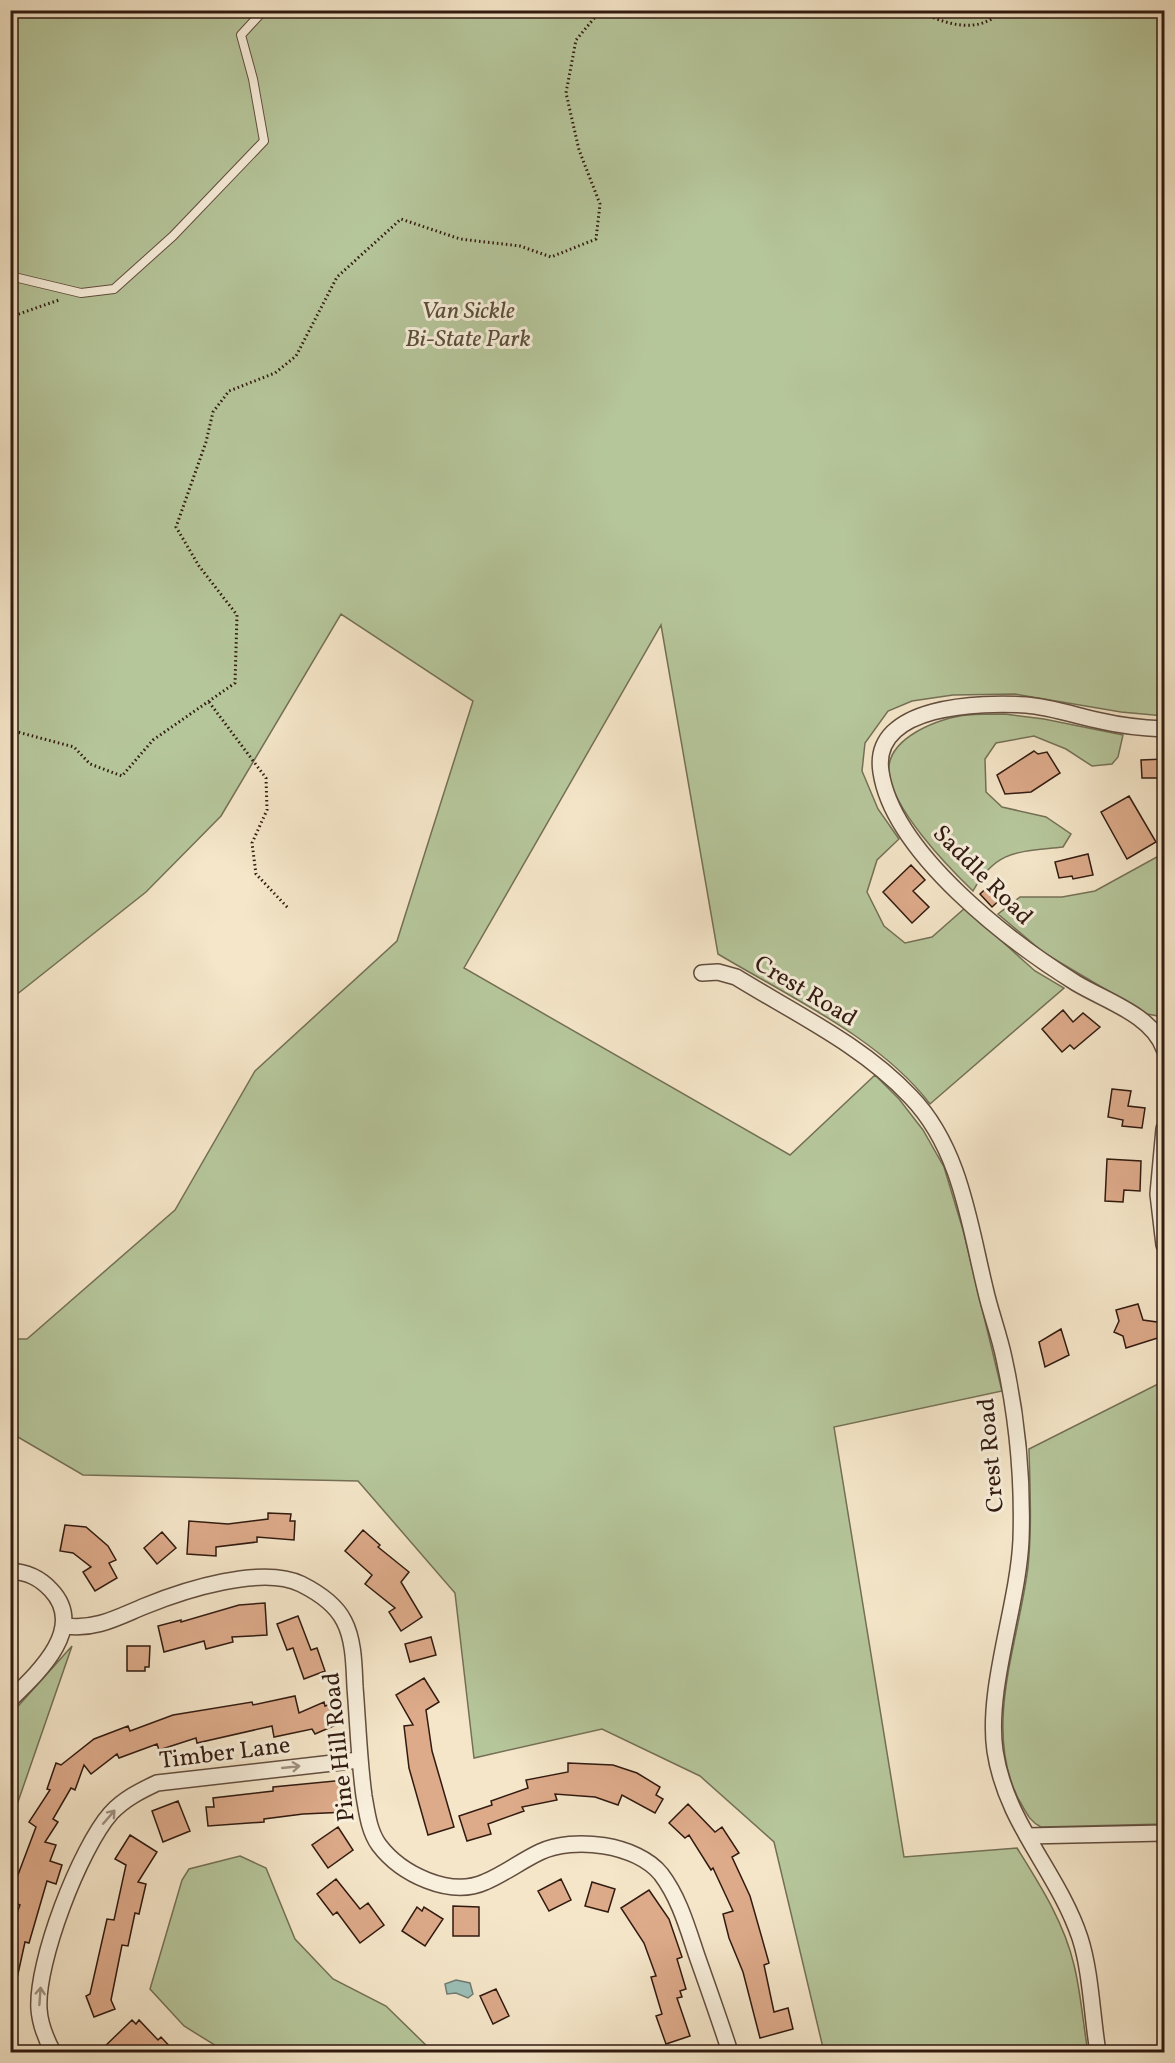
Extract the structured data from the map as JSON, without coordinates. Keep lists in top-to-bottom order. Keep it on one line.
{"streets":{"street":["Saddle Road","Crest Road","Pine Hill Road","Timber Lane"]},"crossings":[["Pine Hill Road","Timber Lane"]],"one_way":["Timber Lane"],"parks":["Van Sickle Bi-State Park"]}
